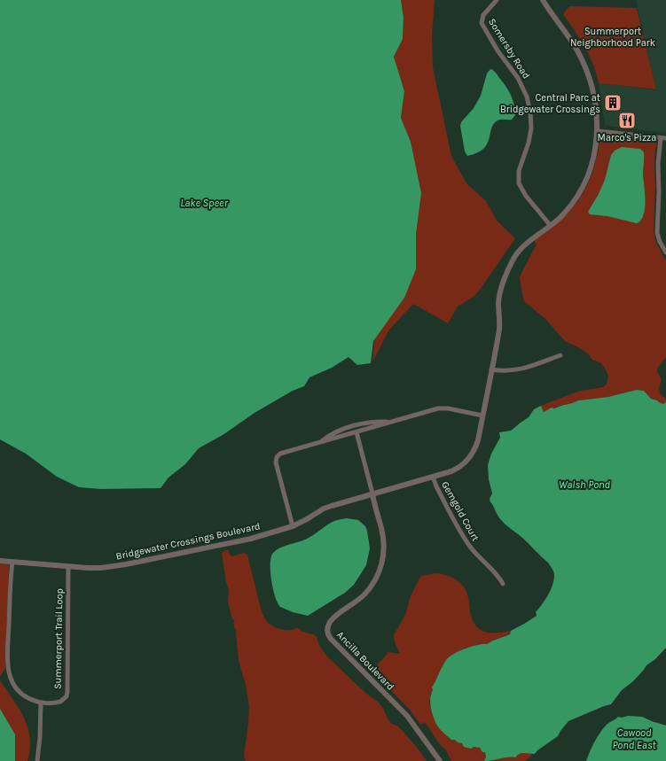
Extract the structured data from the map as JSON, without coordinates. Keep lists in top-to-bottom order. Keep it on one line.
{"streets":{"street":["Somersby Road","Gemgold Court","Bridgewater Crossings Boulevard","Summerport Trail Loop","Ancilla Boulevard"]},"crossings":[["Somersby Road","Bridgewater Crossings Boulevard"],["Gemgold Court","Bridgewater Crossings Boulevard"],["Bridgewater Crossings Boulevard","Summerport Trail Loop"],["Bridgewater Crossings Boulevard","Ancilla Boulevard"]],"water":["Lake Speer","Walsh Pond","Cawood Pond East"],"parks":["Summerport Neighborhood Park"],"places":{"building":["Central Parc at Bridgewater Crossings"],"restaurant":["Marco's Pizza"]}}
